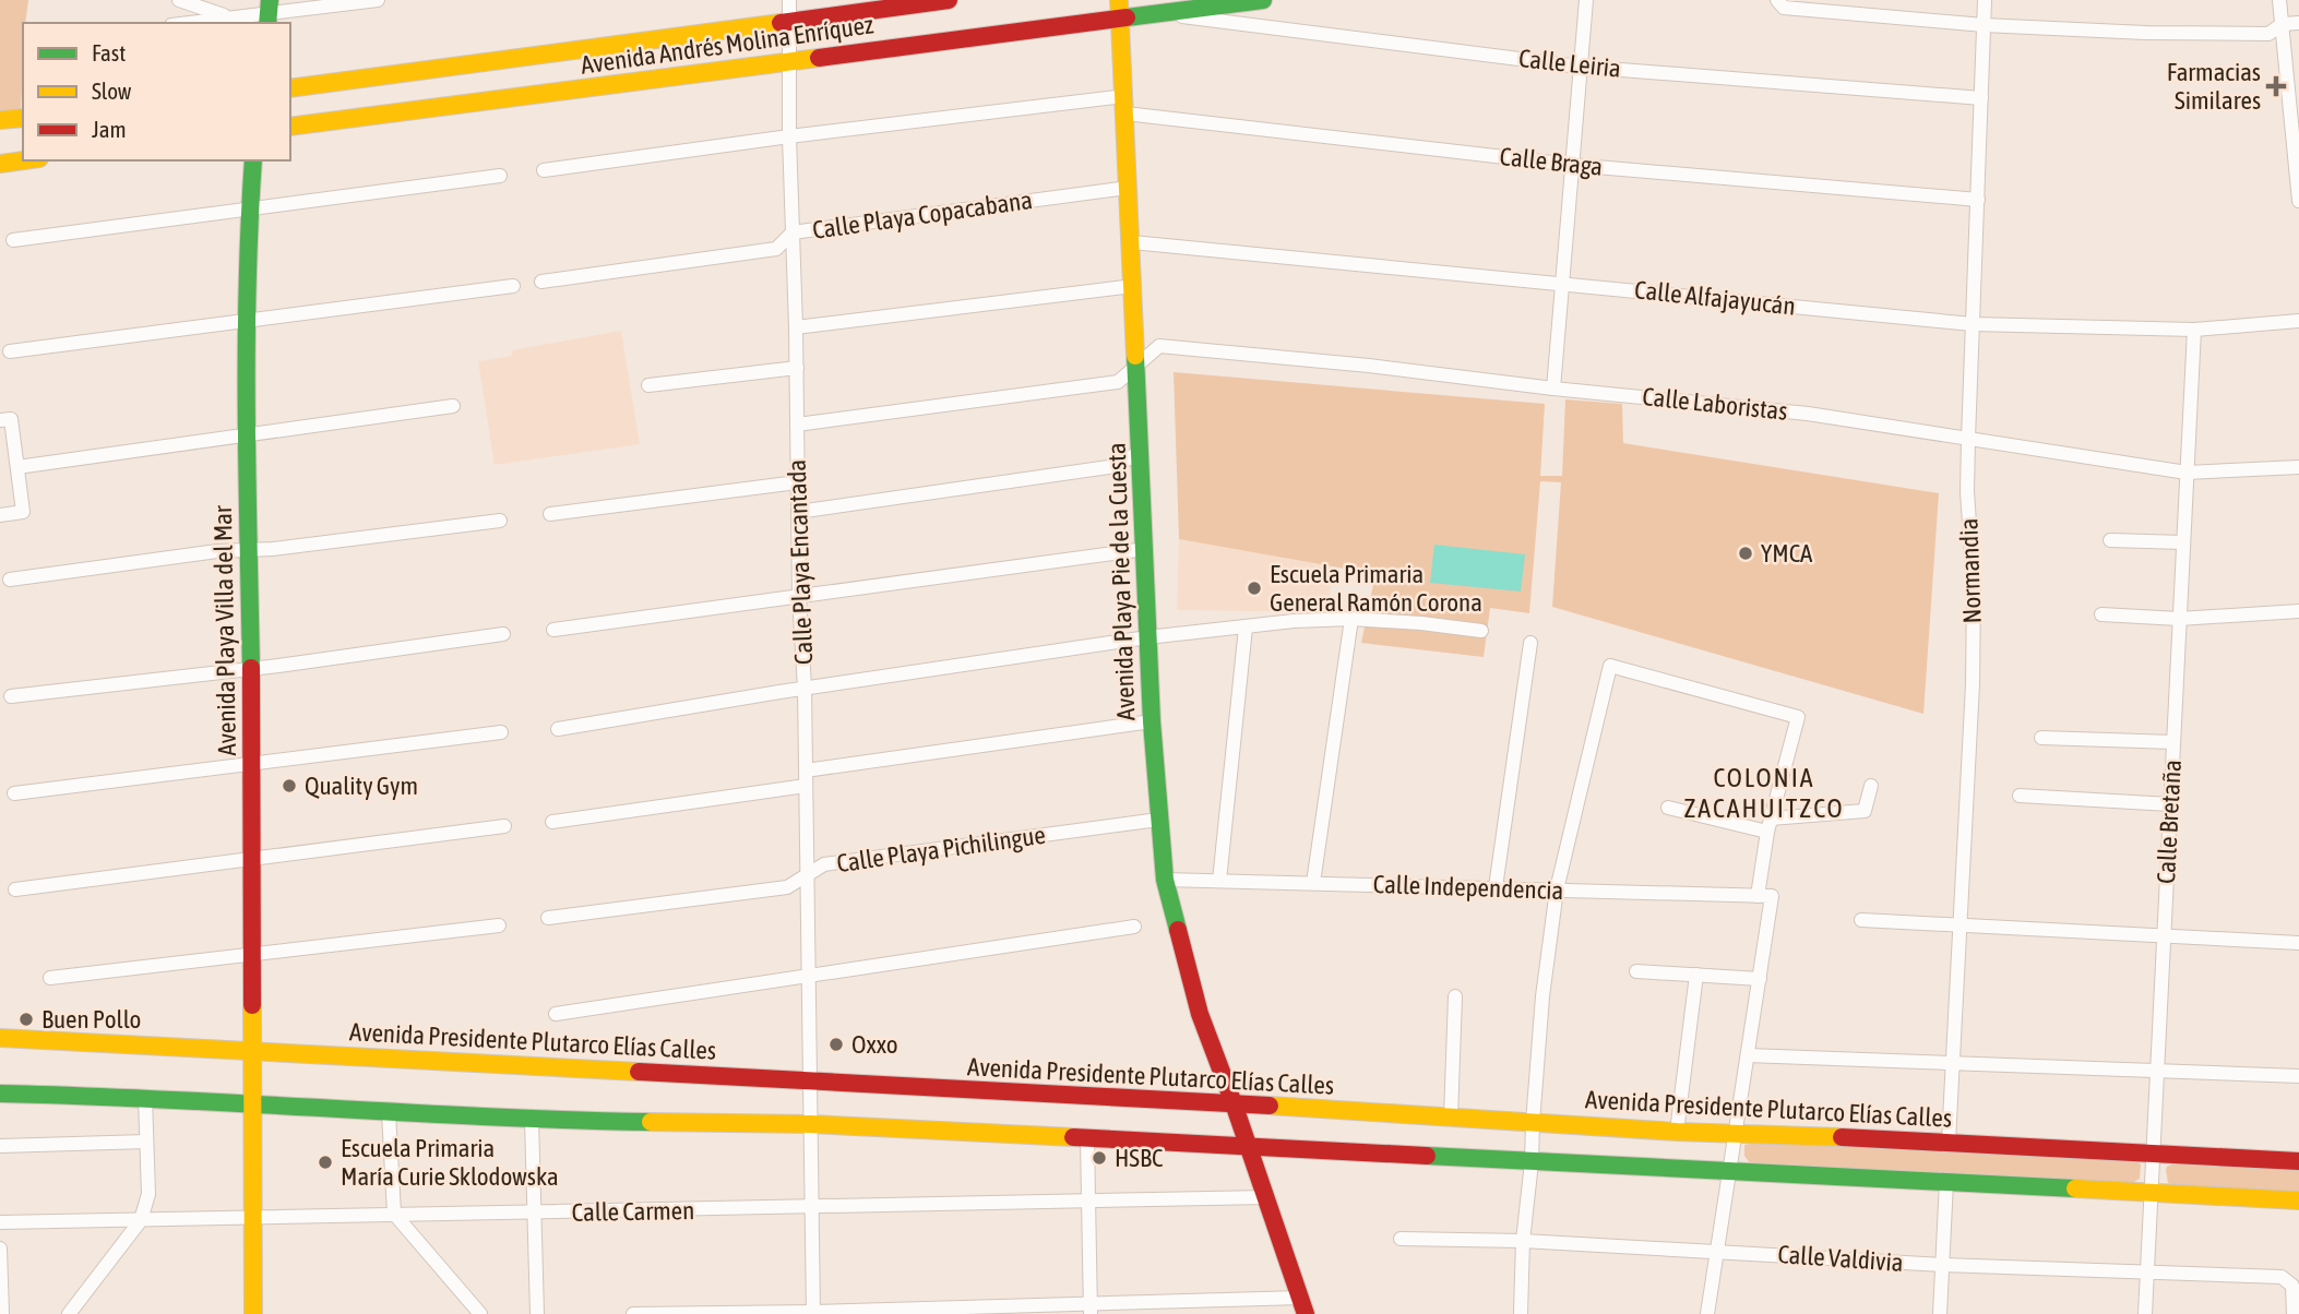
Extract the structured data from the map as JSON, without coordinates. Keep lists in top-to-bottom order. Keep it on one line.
{"streets":{"main road":["Avenida Andrés Molina Enríquez","Avenida Playa Pie de la Cuesta","Avenida Playa Villa del Mar","Avenida Presidente Plutarco Elías Calles"],"street":["Calle Leiria","Calle Braga","Calle Playa Copacabana","Calle Alfajayucán","Calle Laboristas","Calle Playa Encantada","Normandia","Calle Bretaña","Calle Playa Pichilingue","Calle Independencia","Calle Carmen","Calle Valdivia"]},"crossings":[["Avenida Andrés Molina Enríquez","Calle Leiria"],["Avenida Andrés Molina Enríquez","Calle Playa Encantada"],["Avenida Andrés Molina Enríquez","Avenida Playa Pie de la Cuesta"],["Calle Leiria","Normandia"],["Calle Braga","Normandia"],["Calle Braga","Avenida Playa Pie de la Cuesta"],["Calle Playa Copacabana","Calle Playa Encantada"],["Calle Playa Copacabana","Avenida Playa Pie de la Cuesta"],["Calle Alfajayucán","Normandia"],["Calle Alfajayucán","Avenida Playa Pie de la Cuesta"],["Calle Alfajayucán","Calle Bretaña"],["Calle Laboristas","Calle Playa Encantada"],["Calle Laboristas","Normandia"],["Calle Laboristas","Avenida Playa Pie de la Cuesta"],["Calle Laboristas","Calle Bretaña"],["Calle Playa Encantada","Calle Playa Pichilingue"],["Calle Playa Encantada","Avenida Presidente Plutarco Elías Calles"],["Calle Playa Encantada","Calle Carmen"],["Normandia","Avenida Presidente Plutarco Elías Calles"],["Avenida Playa Pie de la Cuesta","Calle Playa Pichilingue"],["Avenida Playa Pie de la Cuesta","Calle Independencia"],["Avenida Playa Pie de la Cuesta","Avenida Presidente Plutarco Elías Calles"],["Avenida Playa Pie de la Cuesta","Calle Carmen"],["Avenida Playa Villa del Mar","Avenida Presidente Plutarco Elías Calles"],["Avenida Playa Villa del Mar","Calle Carmen"],["Calle Bretaña","Avenida Presidente Plutarco Elías Calles"],["Calle Bretaña","Calle Valdivia"]],"districts":["COLONIA ZACAHUITZCO"],"places":{"health":["Farmacias Similares"],"other":["YMCA","Escuela Primaria General Ramón Corona","Quality Gym","Buen Pollo","Oxxo","HSBC","Escuela Primaria María Curie Sklodowska"]},"legend":["Fast","Slow","Jam"]}
